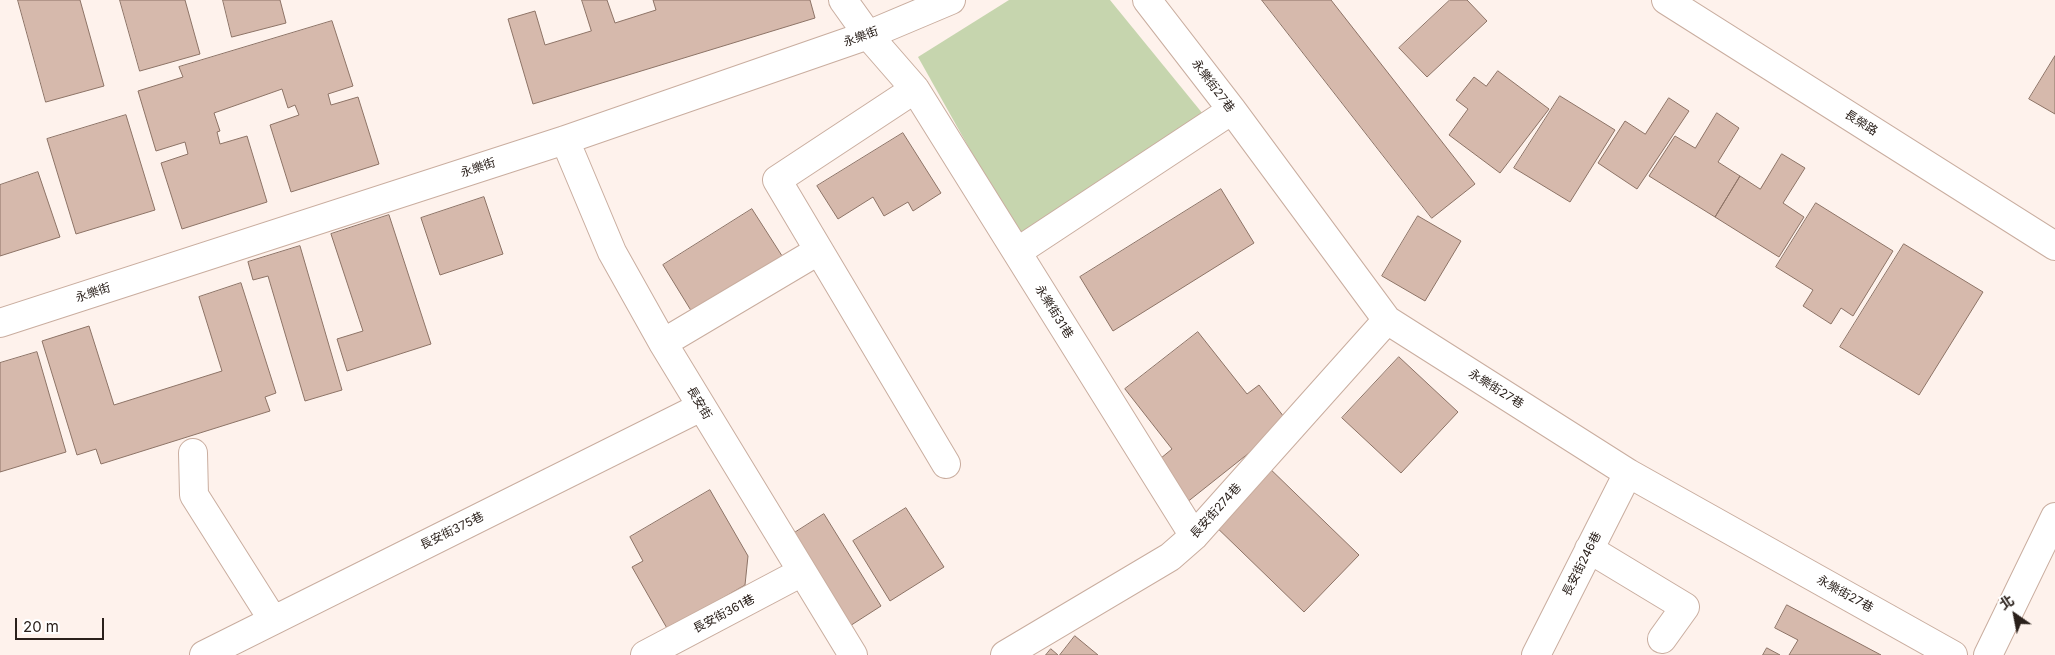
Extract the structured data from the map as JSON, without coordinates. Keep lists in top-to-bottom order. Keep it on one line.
{"streets":{"street":["永樂街","永樂街27巷","長榮路","永樂街31巷","長安街","長安街274巷","長安街375巷","長安街246巷","長安街361巷"]},"crossings":[["永樂街","永樂街31巷"],["永樂街","長安街"],["永樂街27巷","長安街274巷"],["永樂街27巷","長安街246巷"],["永樂街31巷","長安街274巷"],["長安街","長安街375巷"],["長安街","長安街361巷"]],"scale_bar":"20 m","north":"top left"}
